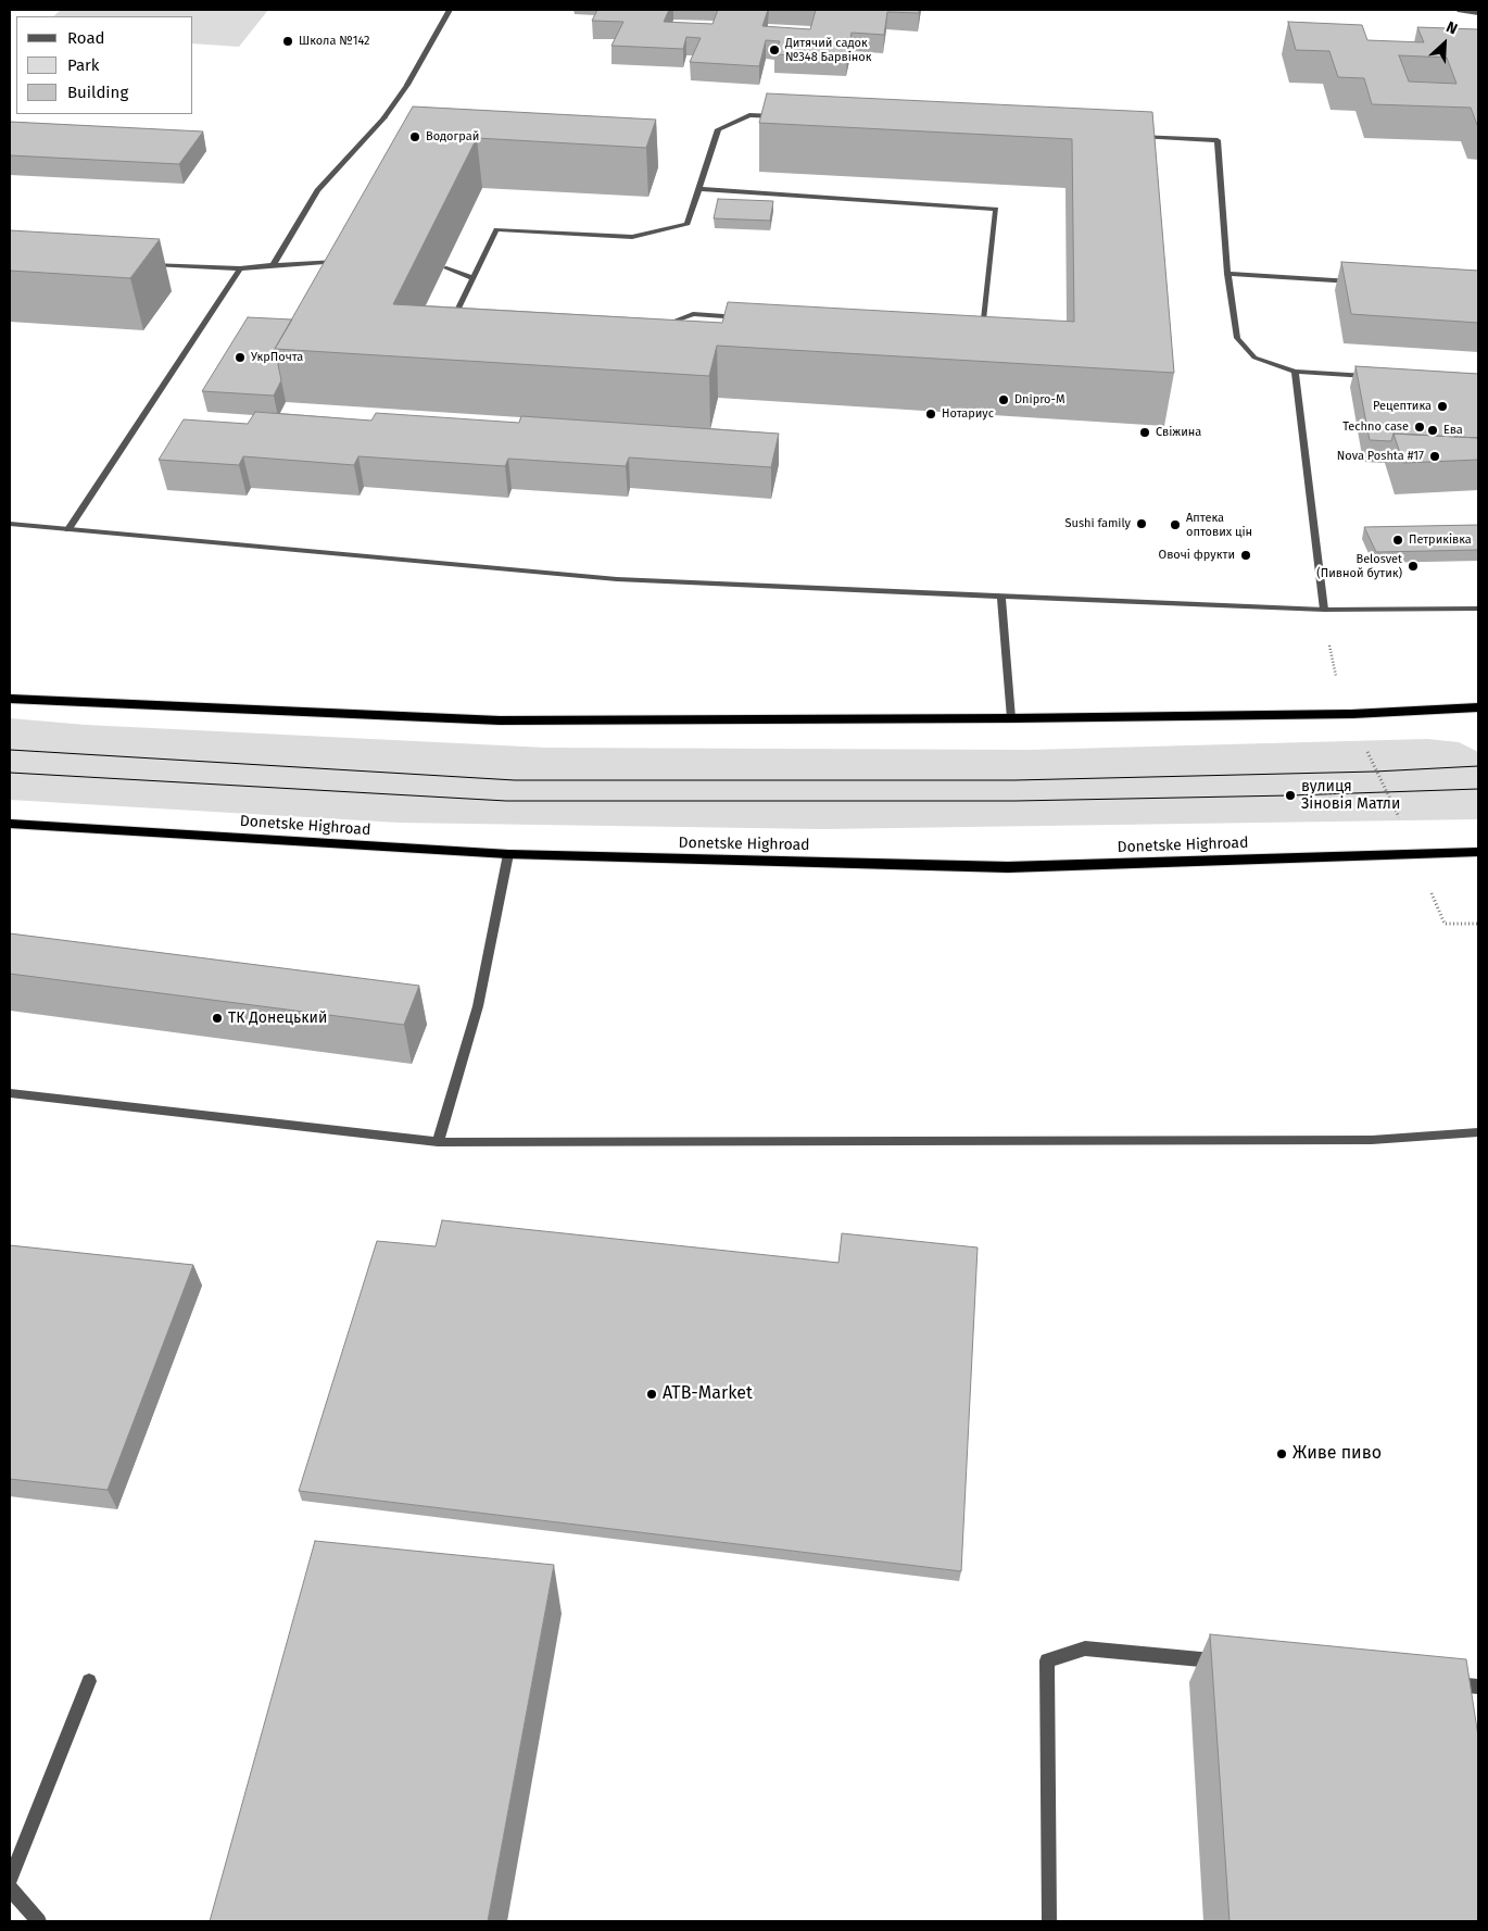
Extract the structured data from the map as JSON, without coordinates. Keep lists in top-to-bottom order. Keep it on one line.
{"streets":{"highway":["Donetske Highroad"]},"places":["Школа №142","Дитячий садок №348 Барвінок","Водограй","УкрПочта","Dnipro-M","Рецептика","Нотариус","Techno case","Ева","Свіжина","Nova Poshta #17","Sushi family","Аптека оптових цін","Петриківка","Овочі фрукти","Belosvet (Пивной бутик)","вулиця Зіновія Матли","ТК Донецький","ATB-Market","Живе пиво"],"legend":["Road","Park","Building"],"north":"top right"}
